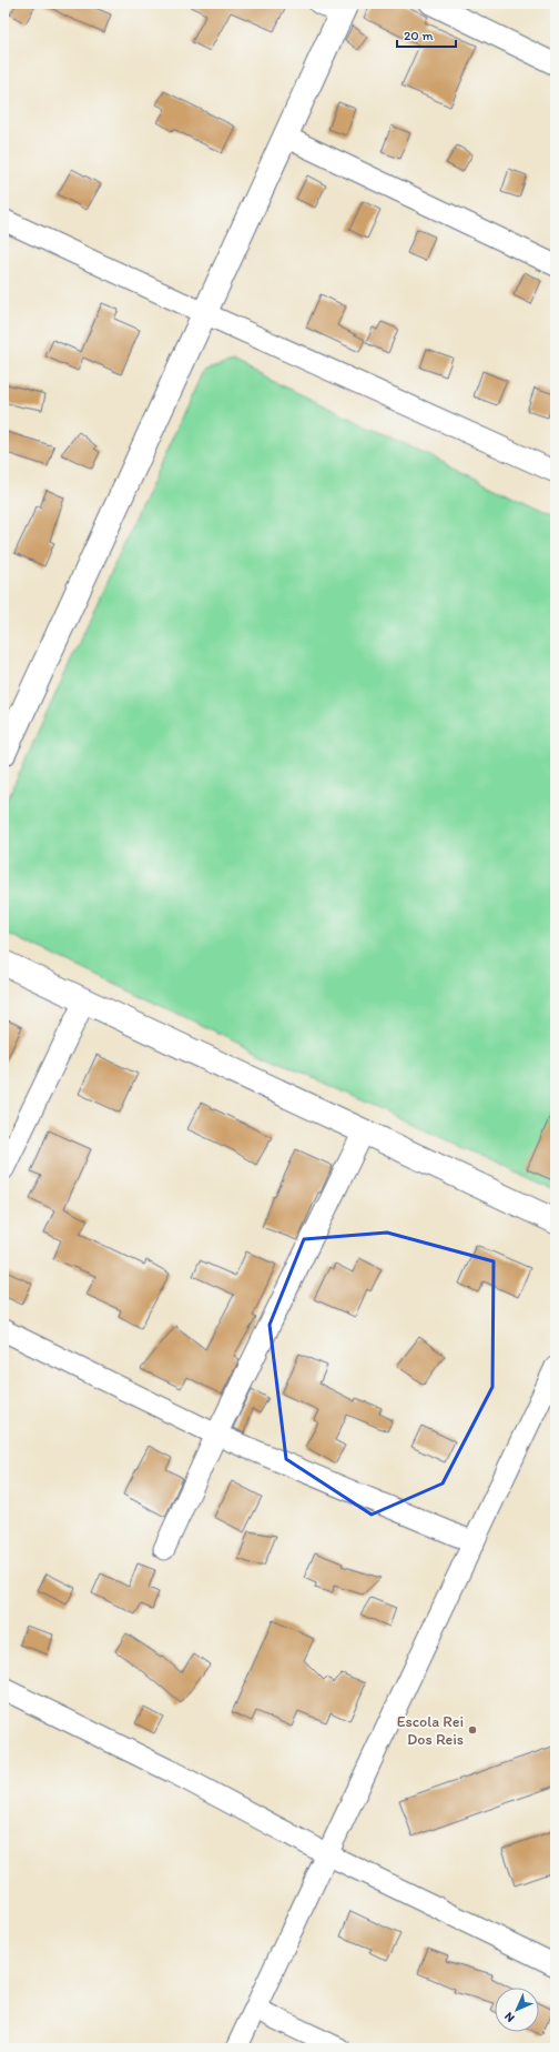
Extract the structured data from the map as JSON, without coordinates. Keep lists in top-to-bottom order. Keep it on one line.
{"places":["Escola Rei Dos Reis"],"scale_bar":"20 m","north":"bottom left"}
